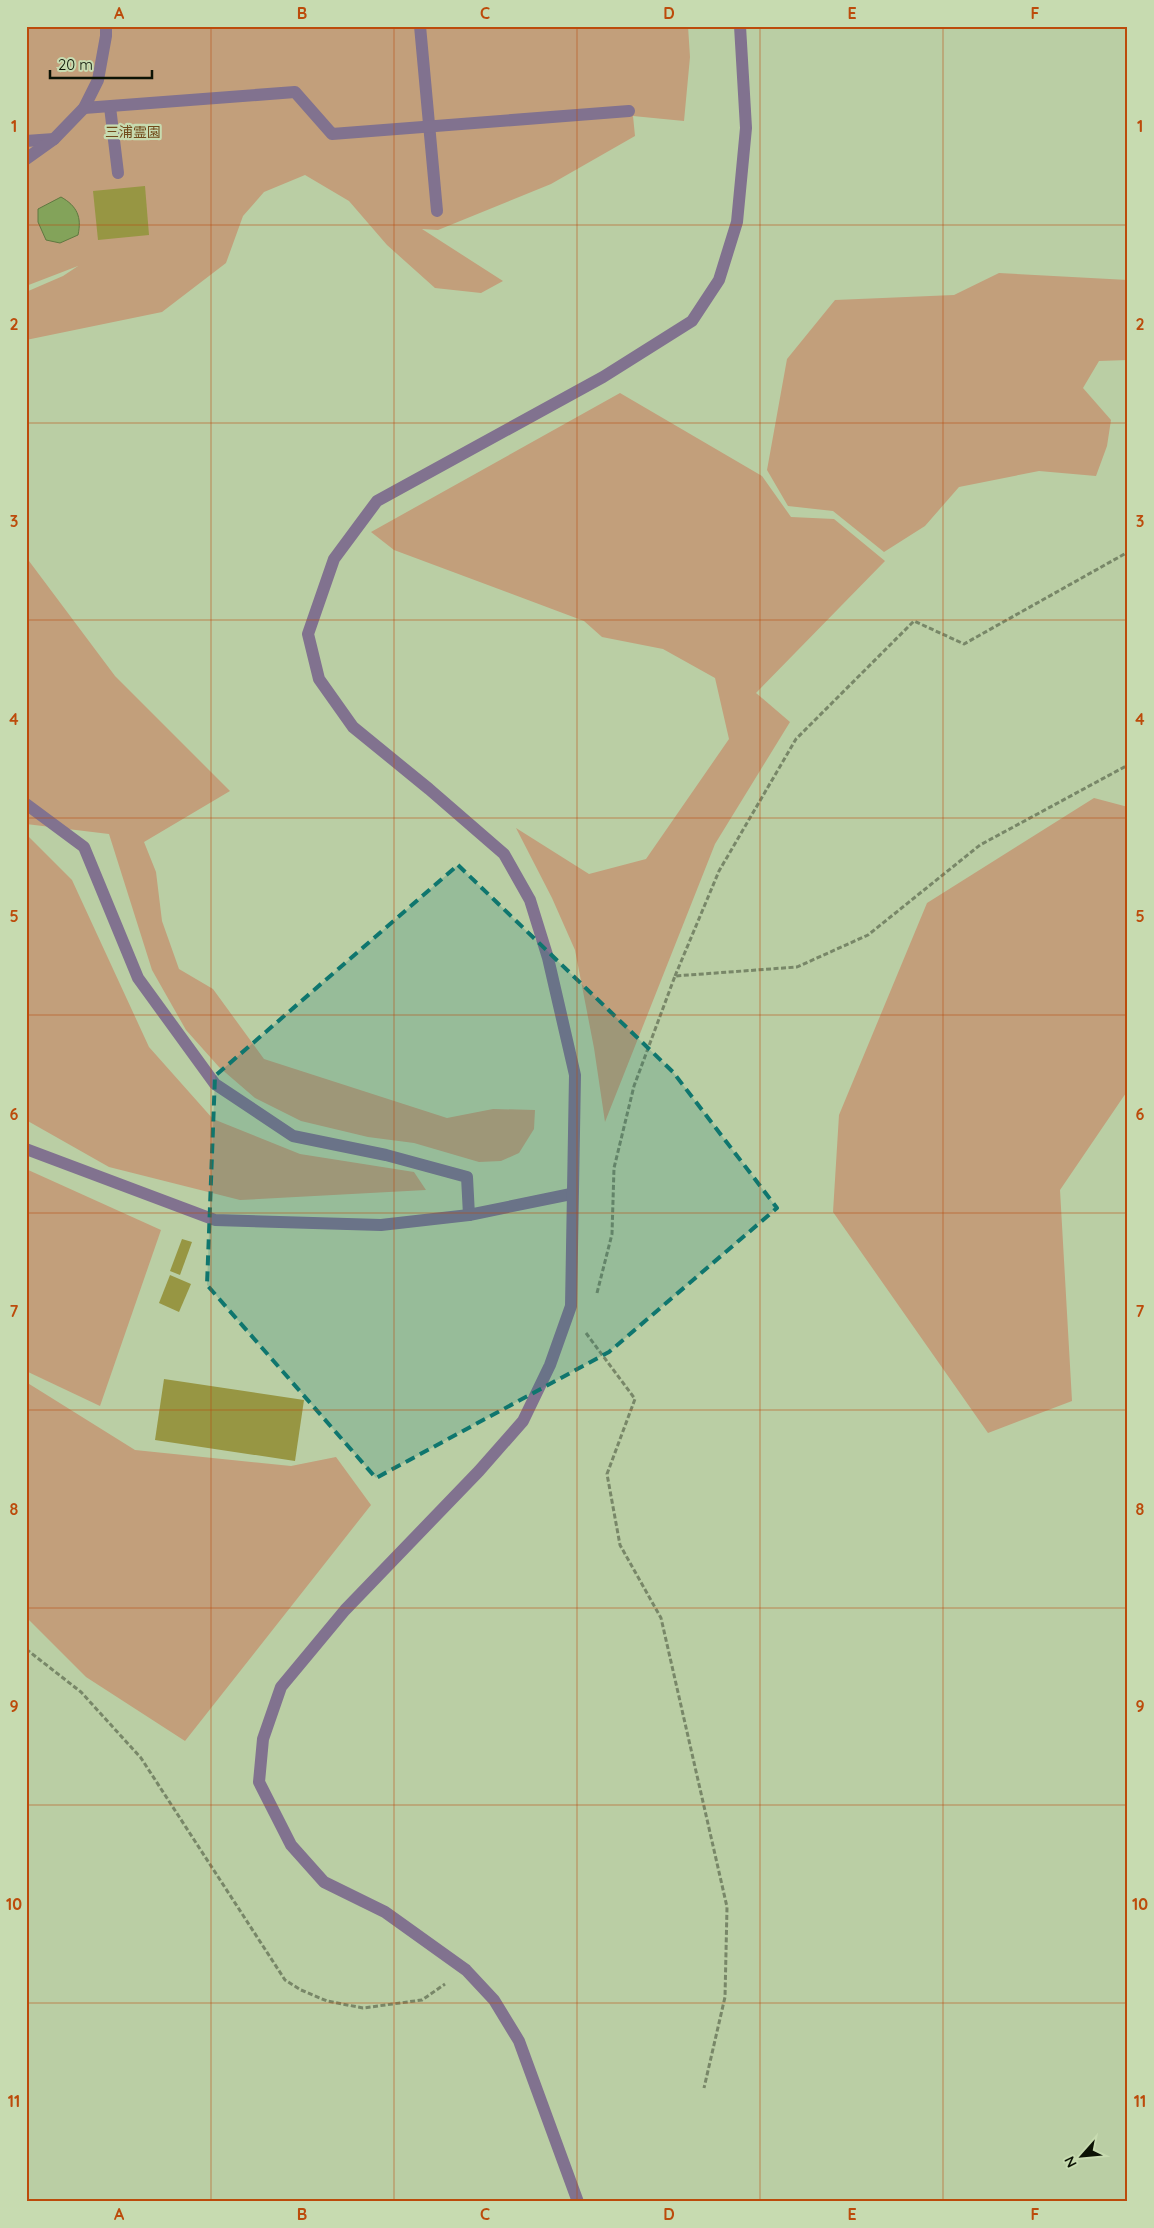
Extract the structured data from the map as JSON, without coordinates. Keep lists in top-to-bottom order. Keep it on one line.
{"parks":["三浦霊園"],"scale_bar":"20 m","north":"bottom left","grid":{"columns":["A","B","C","D","E","F"],"rows":["1","2","3","4","5","6","7","8","9","10","11"]}}
